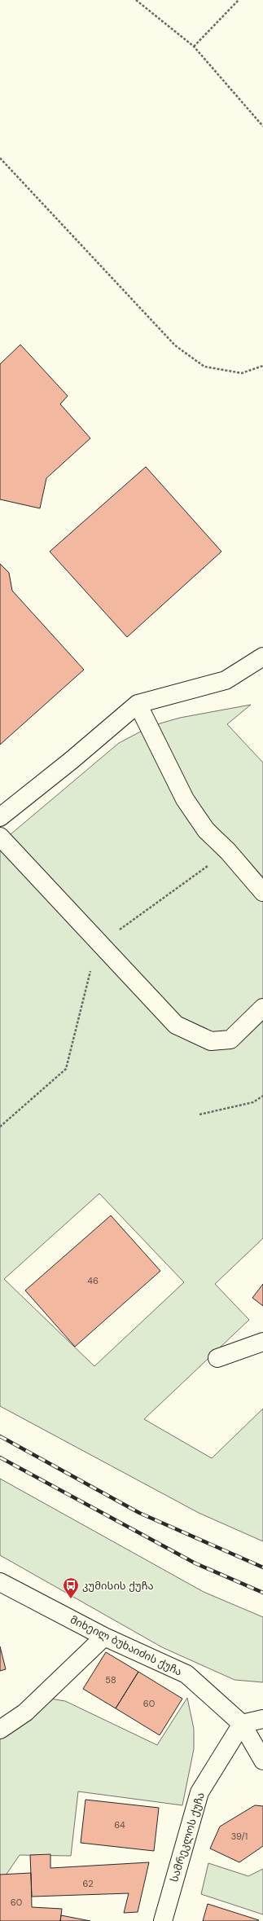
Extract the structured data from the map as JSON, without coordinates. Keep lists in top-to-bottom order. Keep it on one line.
{"streets":{"street":["მიხეილ ბუხაიძის ქუჩა","სამრეკლოს ქუჩა"]},"crossings":[["მიხეილ ბუხაიძის ქუჩა","სამრეკლოს ქუჩა"]],"places":{"bus stop":["კუმისის ქუჩა"]},"house_numbers":["46","58","60","64","39/1","62","60"]}
